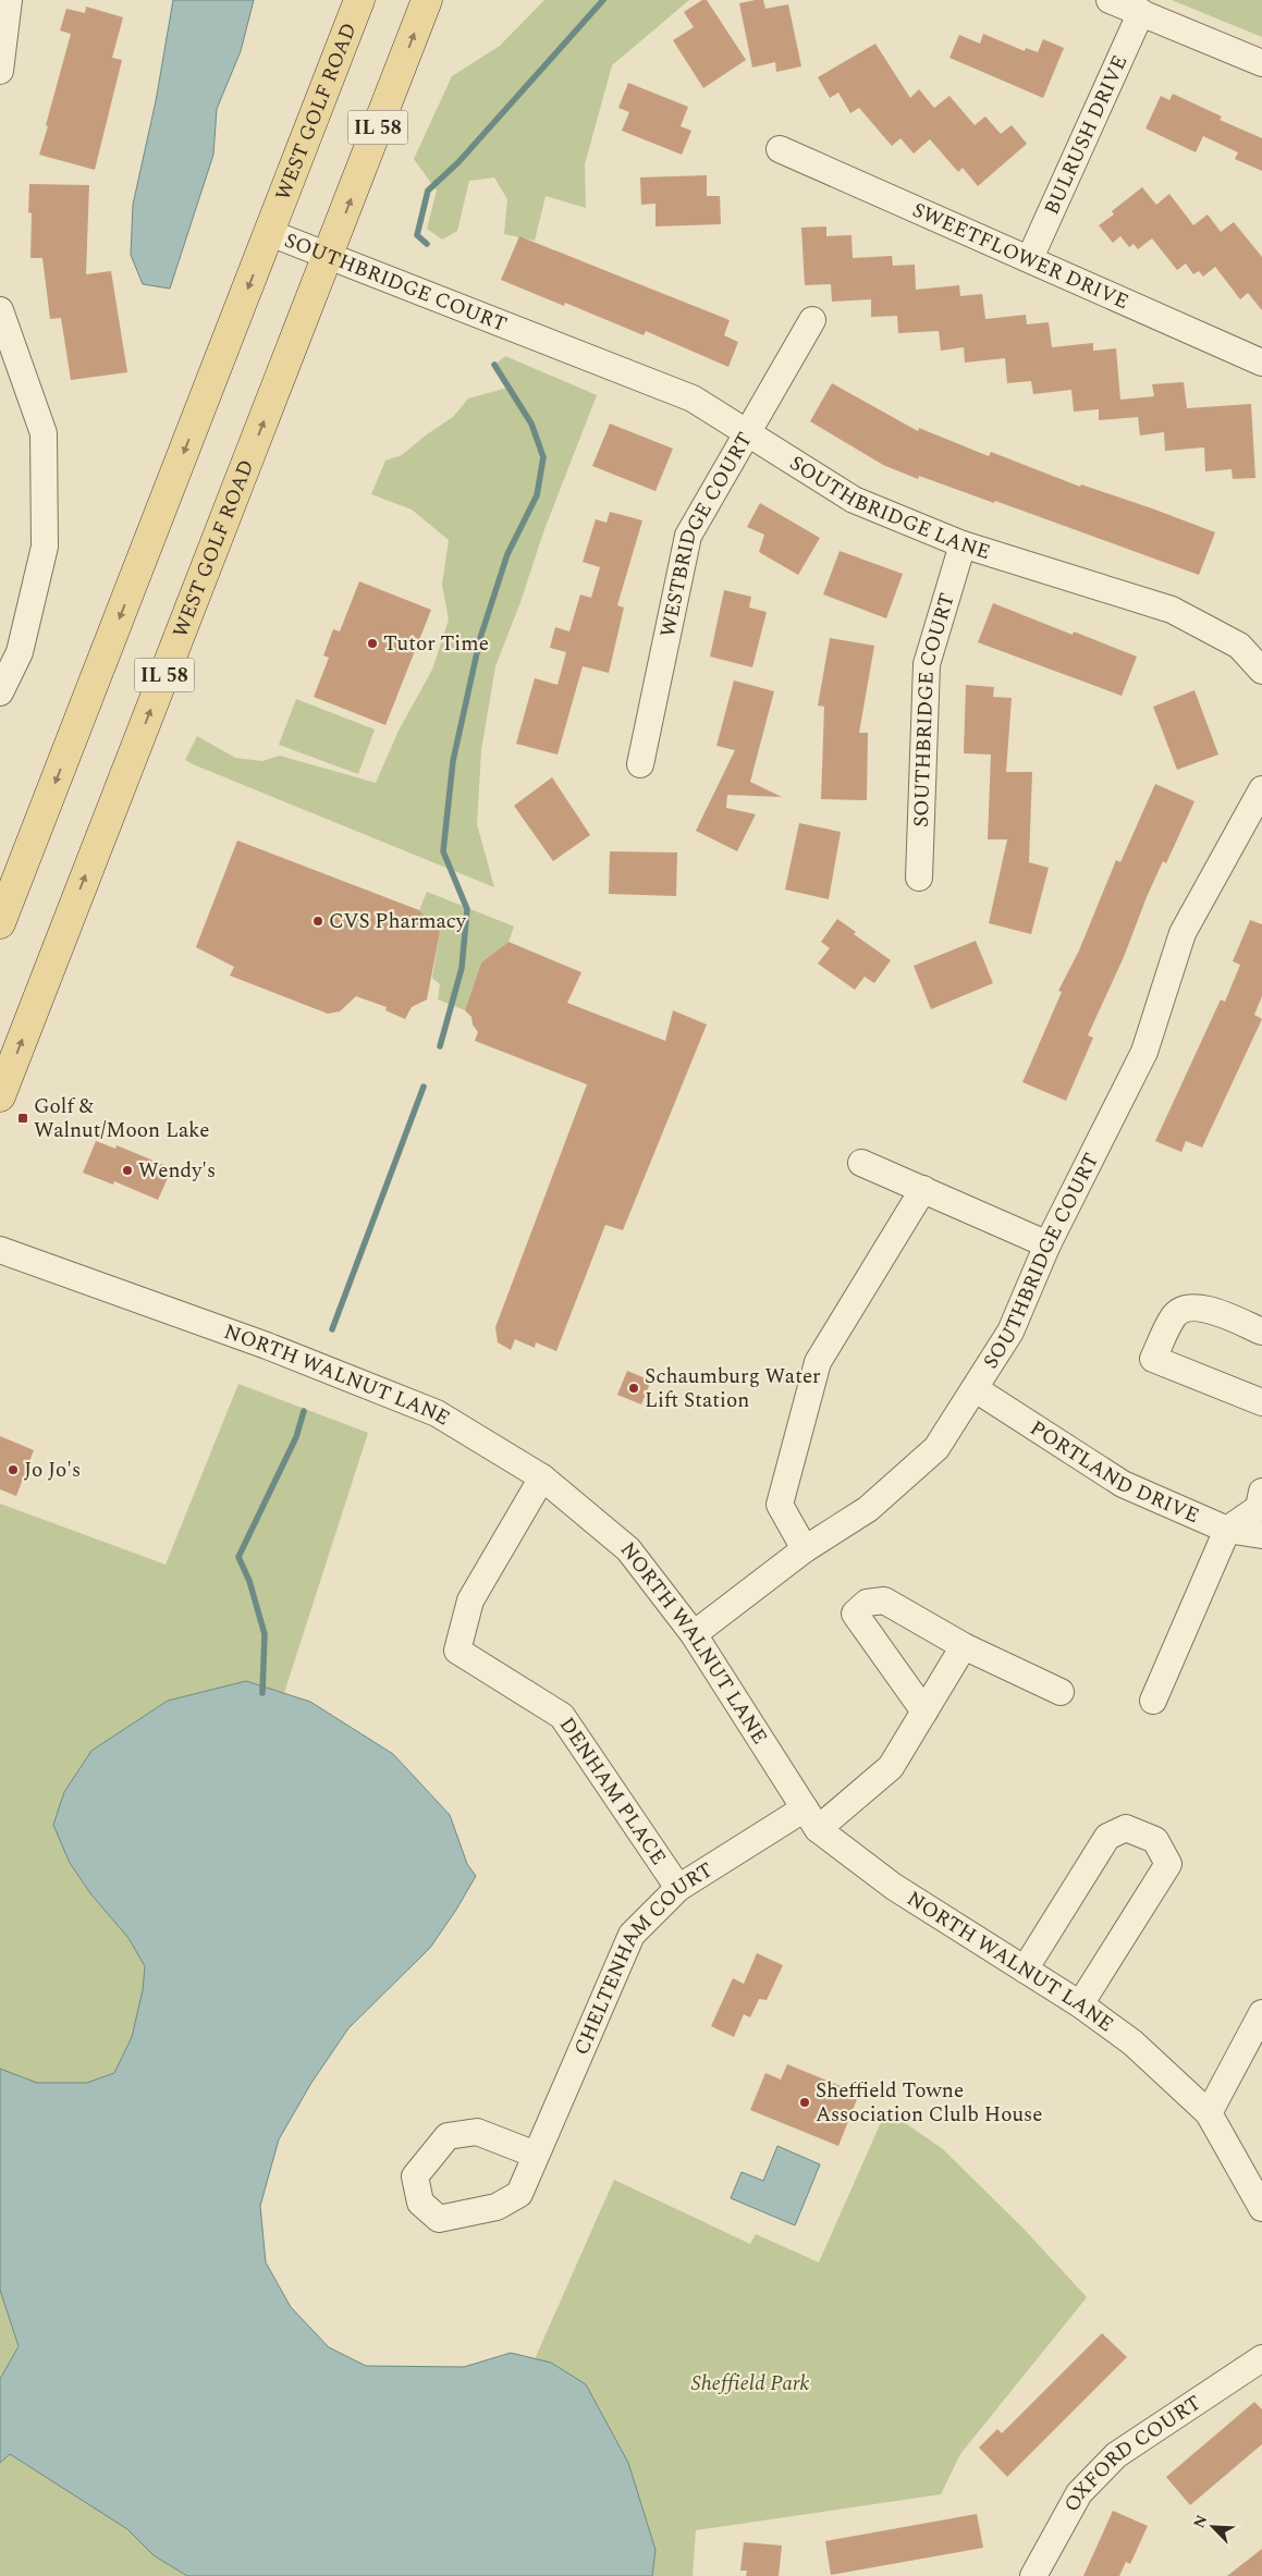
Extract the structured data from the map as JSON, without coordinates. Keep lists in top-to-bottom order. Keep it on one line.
{"streets":{"main road":["WEST GOLF ROAD","IL 58"],"street":["BULRUSH DRIVE","SWEETFLOWER DRIVE","SOUTHBRIDGE COURT","SOUTHBRIDGE LANE","WESTBRIDGE COURT","NORTH WALNUT LANE","PORTLAND DRIVE","DENHAM PLACE","CHELTENHAM COURT","OXFORD COURT"]},"crossings":[["WEST GOLF ROAD","SOUTHBRIDGE COURT"],["BULRUSH DRIVE","SWEETFLOWER DRIVE"],["SOUTHBRIDGE COURT","SOUTHBRIDGE LANE"],["SOUTHBRIDGE COURT","NORTH WALNUT LANE"],["SOUTHBRIDGE COURT","PORTLAND DRIVE"],["SOUTHBRIDGE LANE","WESTBRIDGE COURT"],["NORTH WALNUT LANE","DENHAM PLACE"],["NORTH WALNUT LANE","CHELTENHAM COURT"],["DENHAM PLACE","CHELTENHAM COURT"]],"parks":["Sheffield Park"],"places":{"other":["Tutor Time","CVS Pharmacy","Wendy's","Schaumburg Water Lift Station","Jo Jo's","Sheffield Towne Association Clulb House"],"transit":["Golf & Walnut/Moon Lake"]},"north":"top left"}
